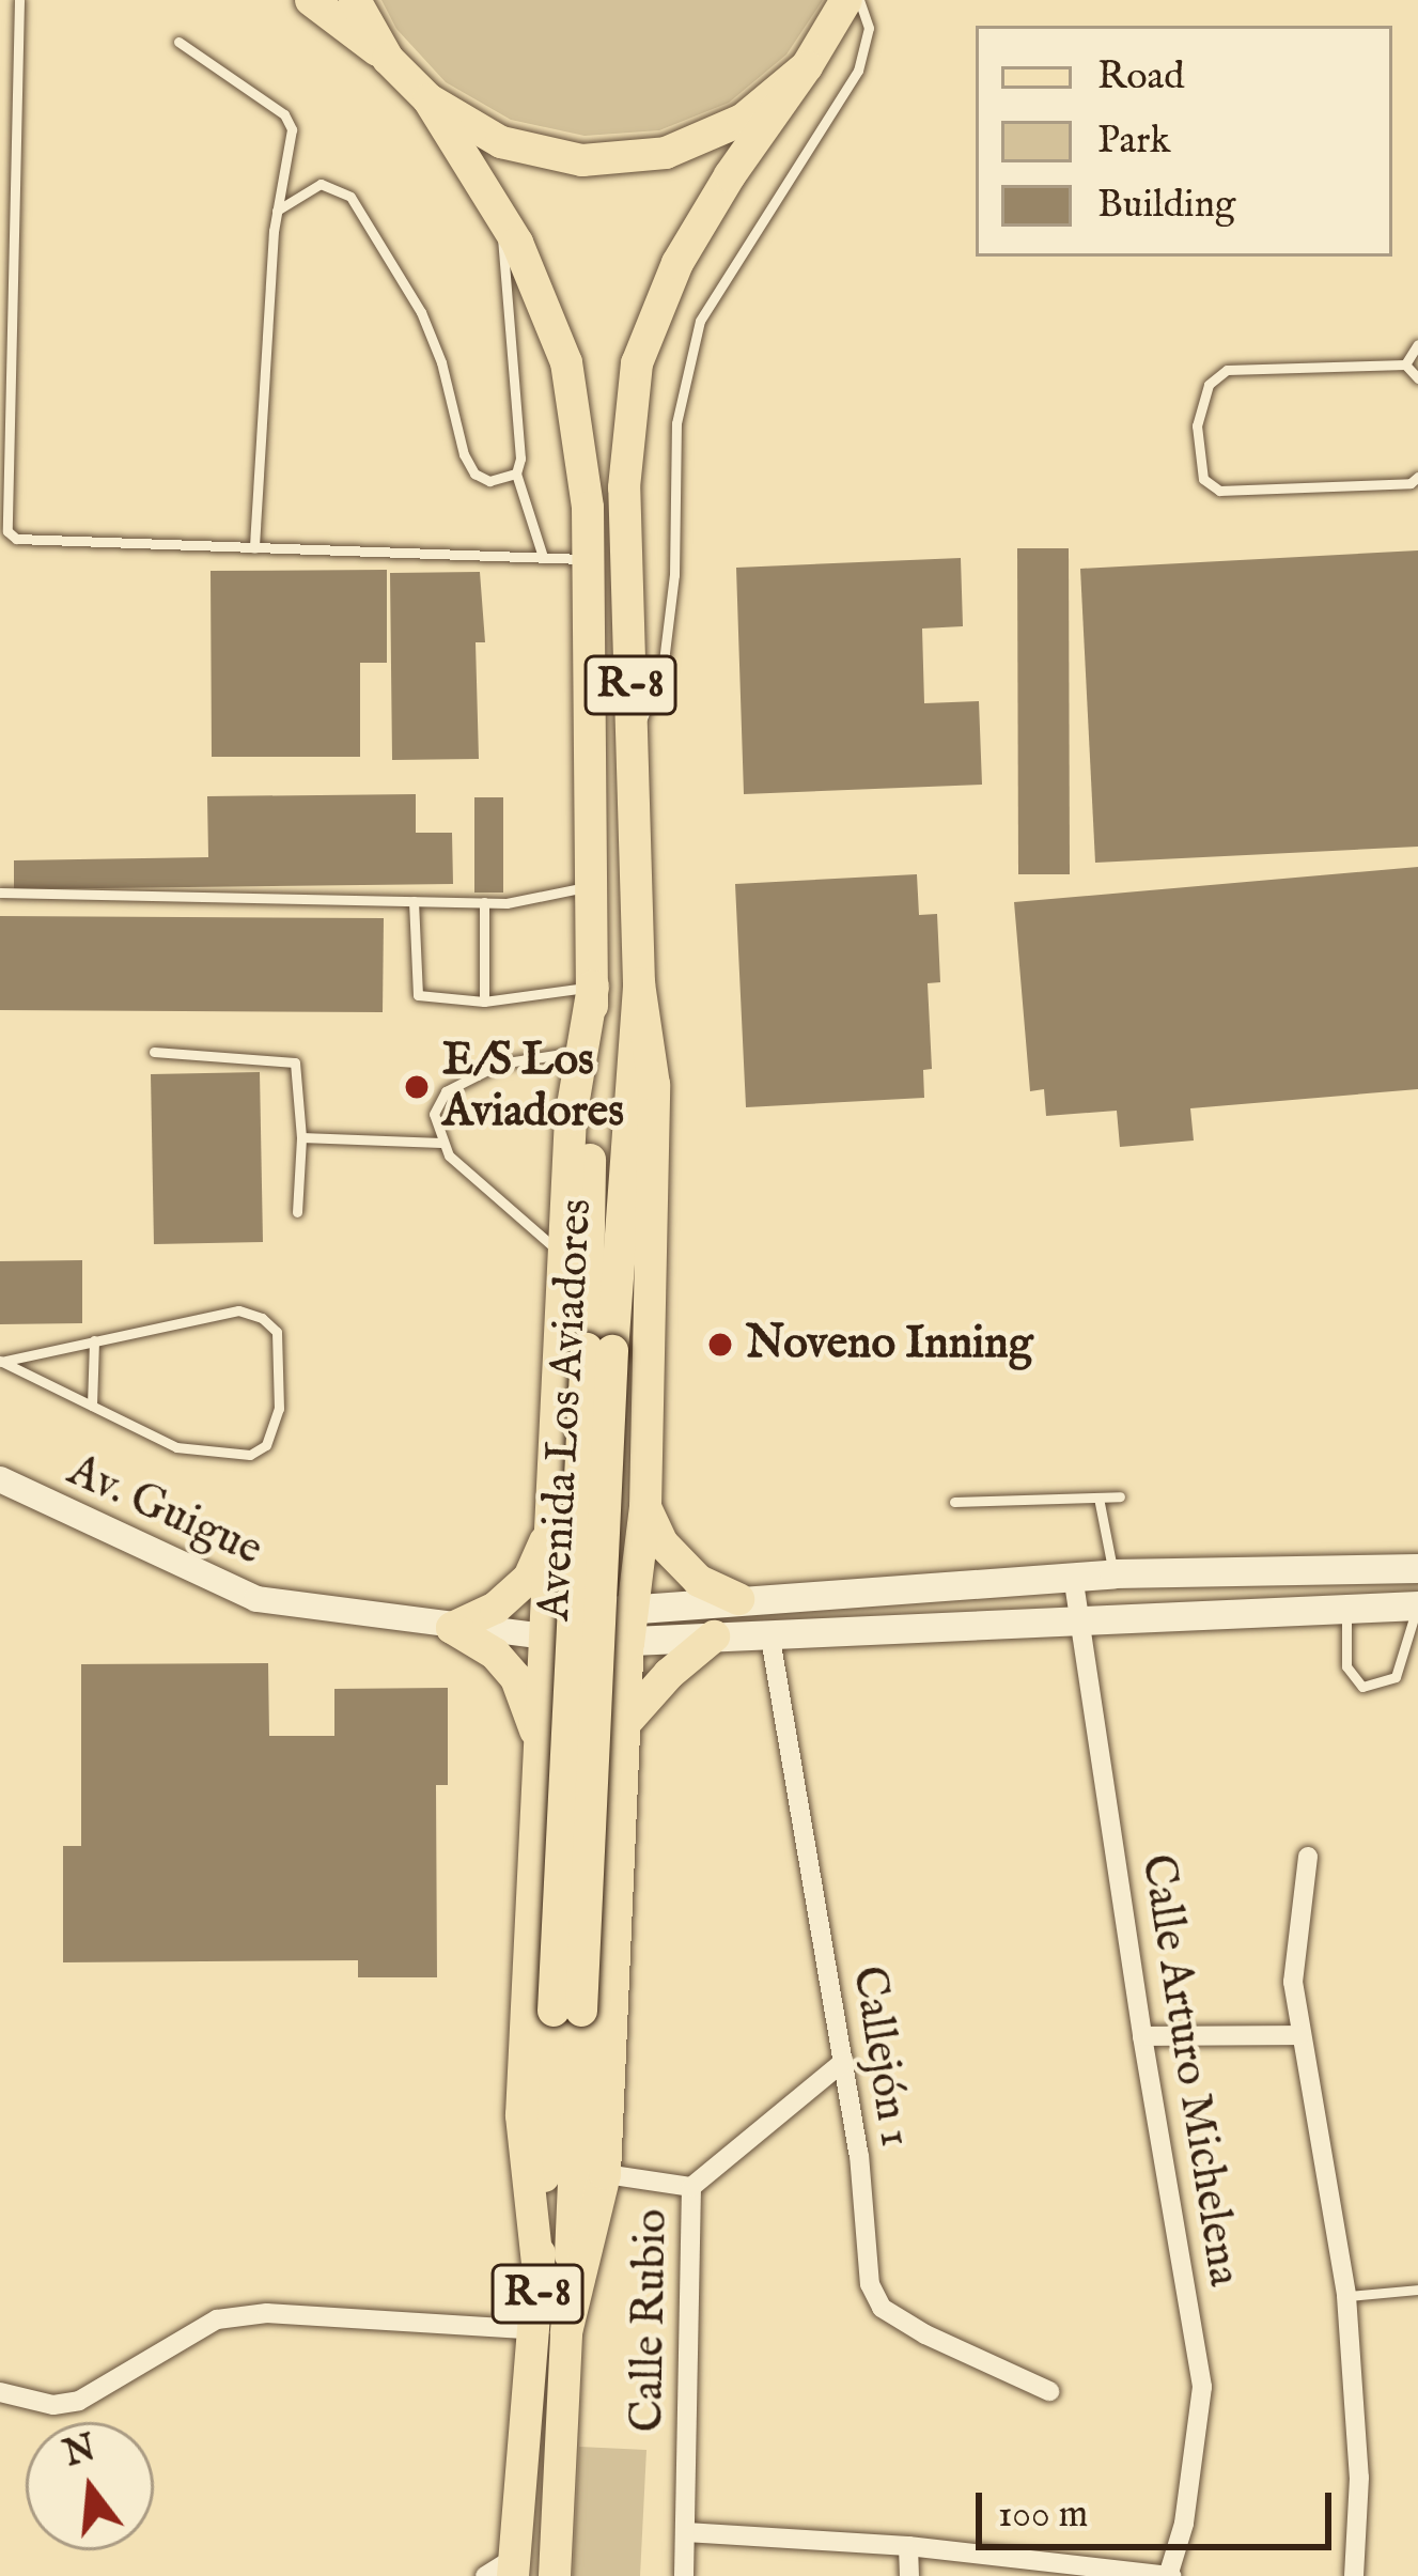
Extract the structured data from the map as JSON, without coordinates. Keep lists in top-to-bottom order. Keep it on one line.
{"streets":{"main road":["R-8","Avenida Los Aviadores"],"street":["Av. Guigue","Callejón 1","Calle Arturo Michelena","Calle Rubio"]},"crossings":[["R-8","Avenida Los Aviadores"],["R-8","Av. Guigue"],["Callejón 1","Calle Rubio"]],"places":["E/S Los Aviadores","Noveno Inning"],"legend":["Road","Park","Building"],"scale_bar":"100 m","north":"top"}
